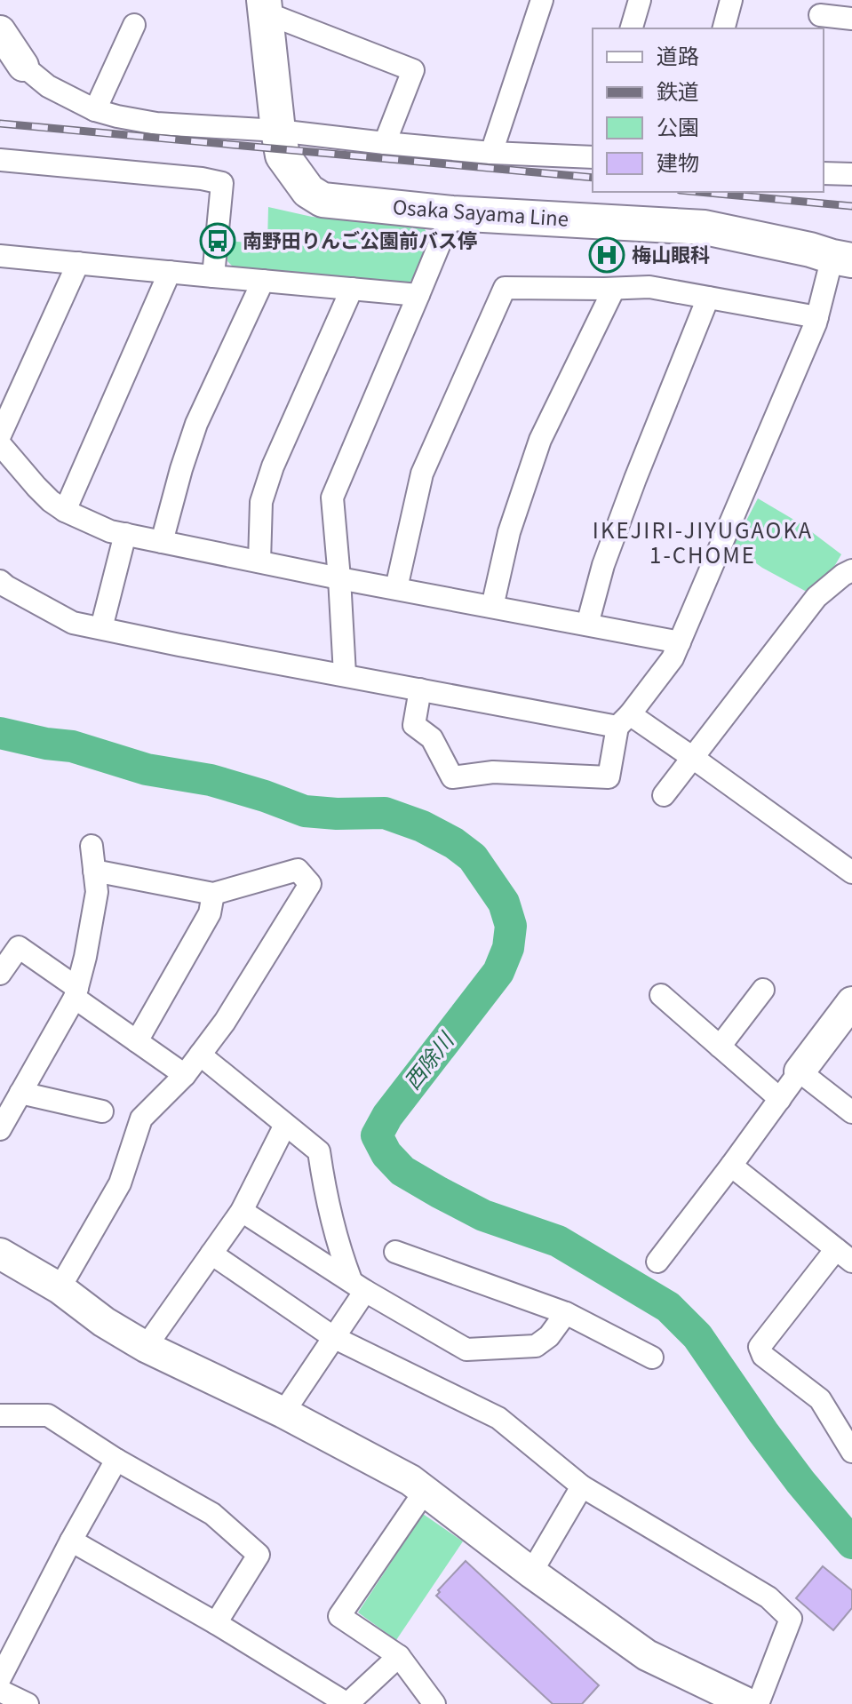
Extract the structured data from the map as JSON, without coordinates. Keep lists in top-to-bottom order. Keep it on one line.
{"streets":{"main road":["Osaka Sayama Line"]},"districts":["IKEJIRI-JIYUGAOKA 1-CHOME"],"water":["西除川"],"places":{"bus stop":["南野田りんご公園前バス停"],"hospital":["梅山眼科"]},"legend":["道路","鉄道","公園","建物"]}
